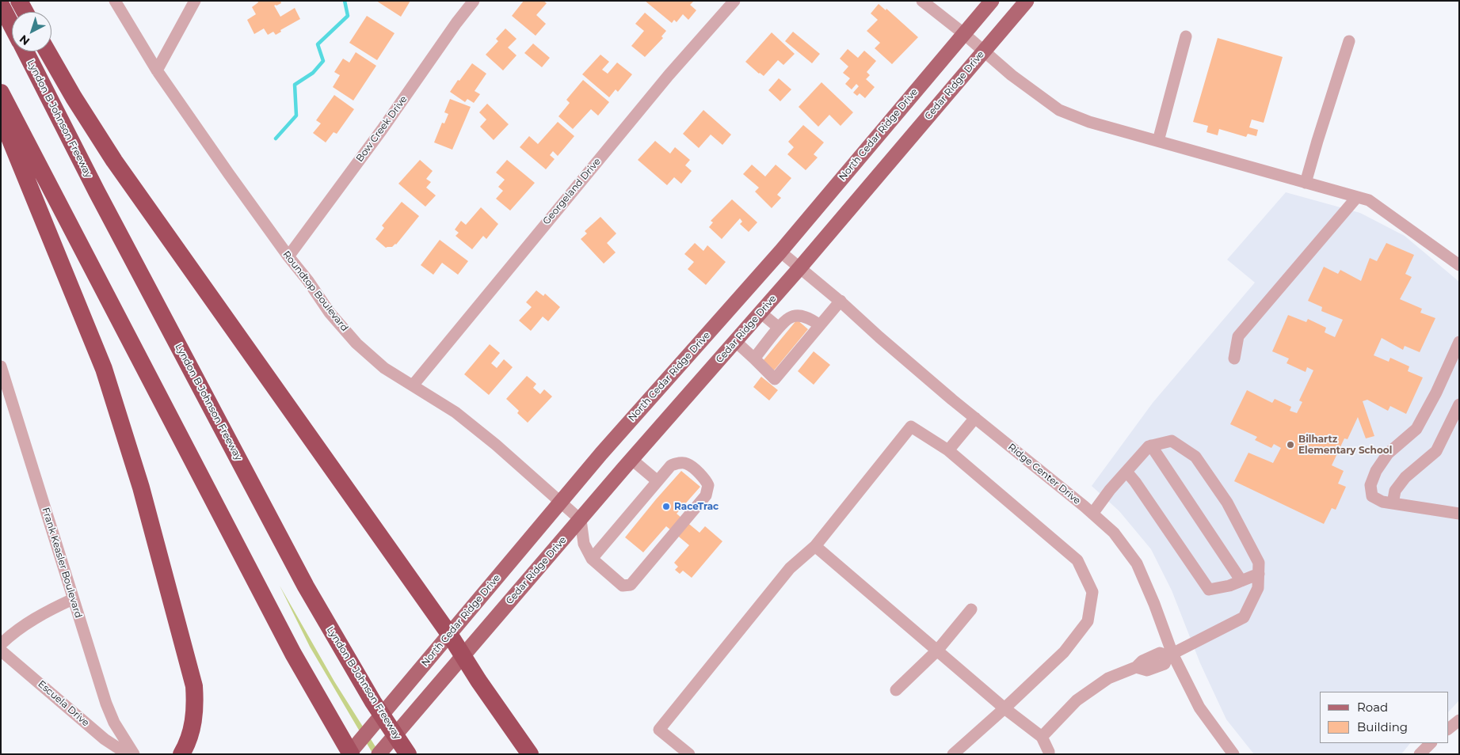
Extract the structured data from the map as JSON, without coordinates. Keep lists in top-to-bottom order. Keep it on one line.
{"streets":{"highway":["Lyndon B Johnson Freeway"],"main road":["Cedar Ridge Drive","North Cedar Ridge Drive"],"street":["Bow Creek Drive","Georgeland Drive","Roundtop Boulevard","Ridge Center Drive","Frank Keasler Boulevard","Escuela Drive"]},"crossings":[["Cedar Ridge Drive","Roundtop Boulevard"],["Cedar Ridge Drive","Ridge Center Drive"],["Bow Creek Drive","Roundtop Boulevard"],["North Cedar Ridge Drive","Roundtop Boulevard"],["North Cedar Ridge Drive","Ridge Center Drive"],["Georgeland Drive","Roundtop Boulevard"]],"places":["Bilhartz Elementary School","RaceTrac"],"legend":["Road","Building"],"north":"bottom left"}
